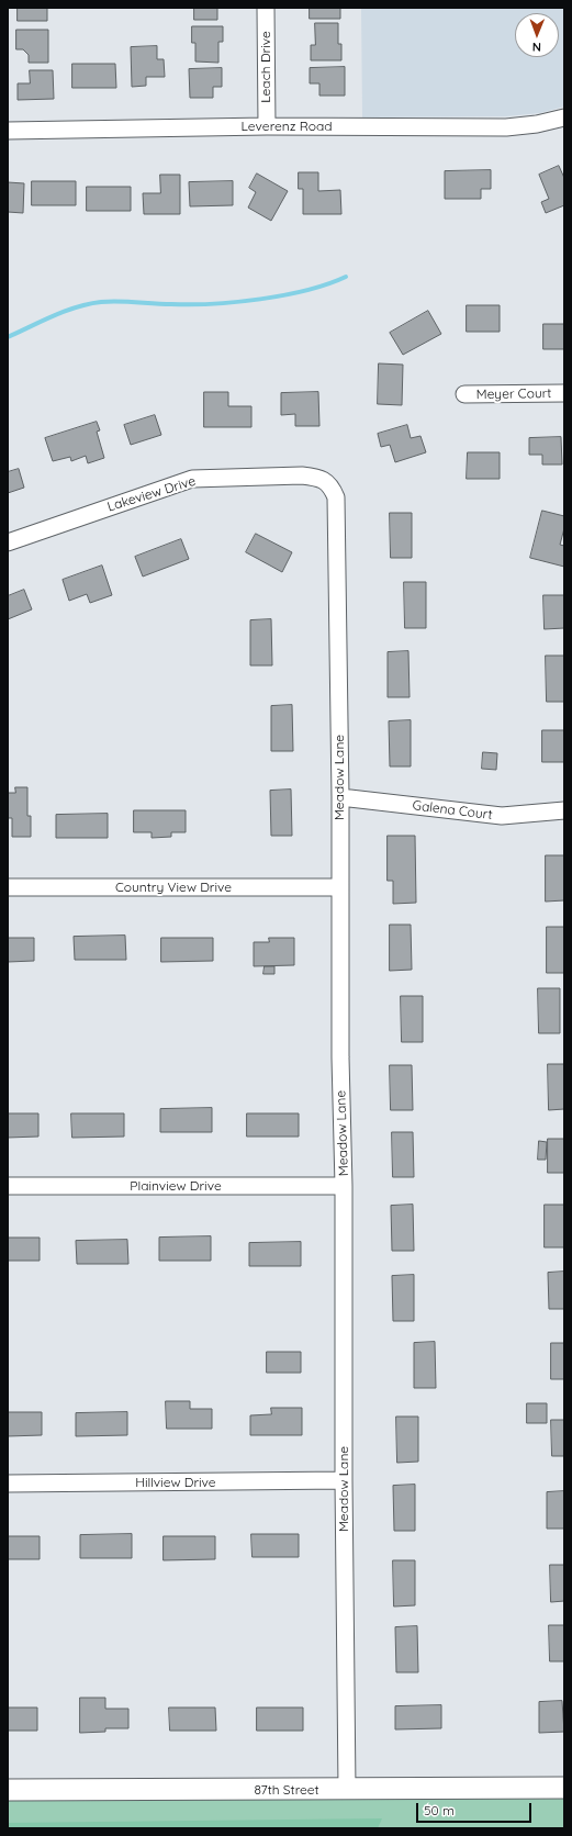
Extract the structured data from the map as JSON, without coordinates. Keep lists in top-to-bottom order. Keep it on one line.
{"streets":{"street":["Leach Drive","Leverenz Road","Meyer Court","Lakeview Drive","Meadow Lane","Galena Court","Country View Drive","Plainview Drive","Hillview Drive","87th Street"]},"crossings":[["Leach Drive","Leverenz Road"],["Lakeview Drive","Meadow Lane"],["Meadow Lane","Galena Court"],["Meadow Lane","Country View Drive"],["Meadow Lane","Plainview Drive"],["Meadow Lane","Hillview Drive"],["Meadow Lane","87th Street"]],"scale_bar":"50 m","north":"bottom"}
